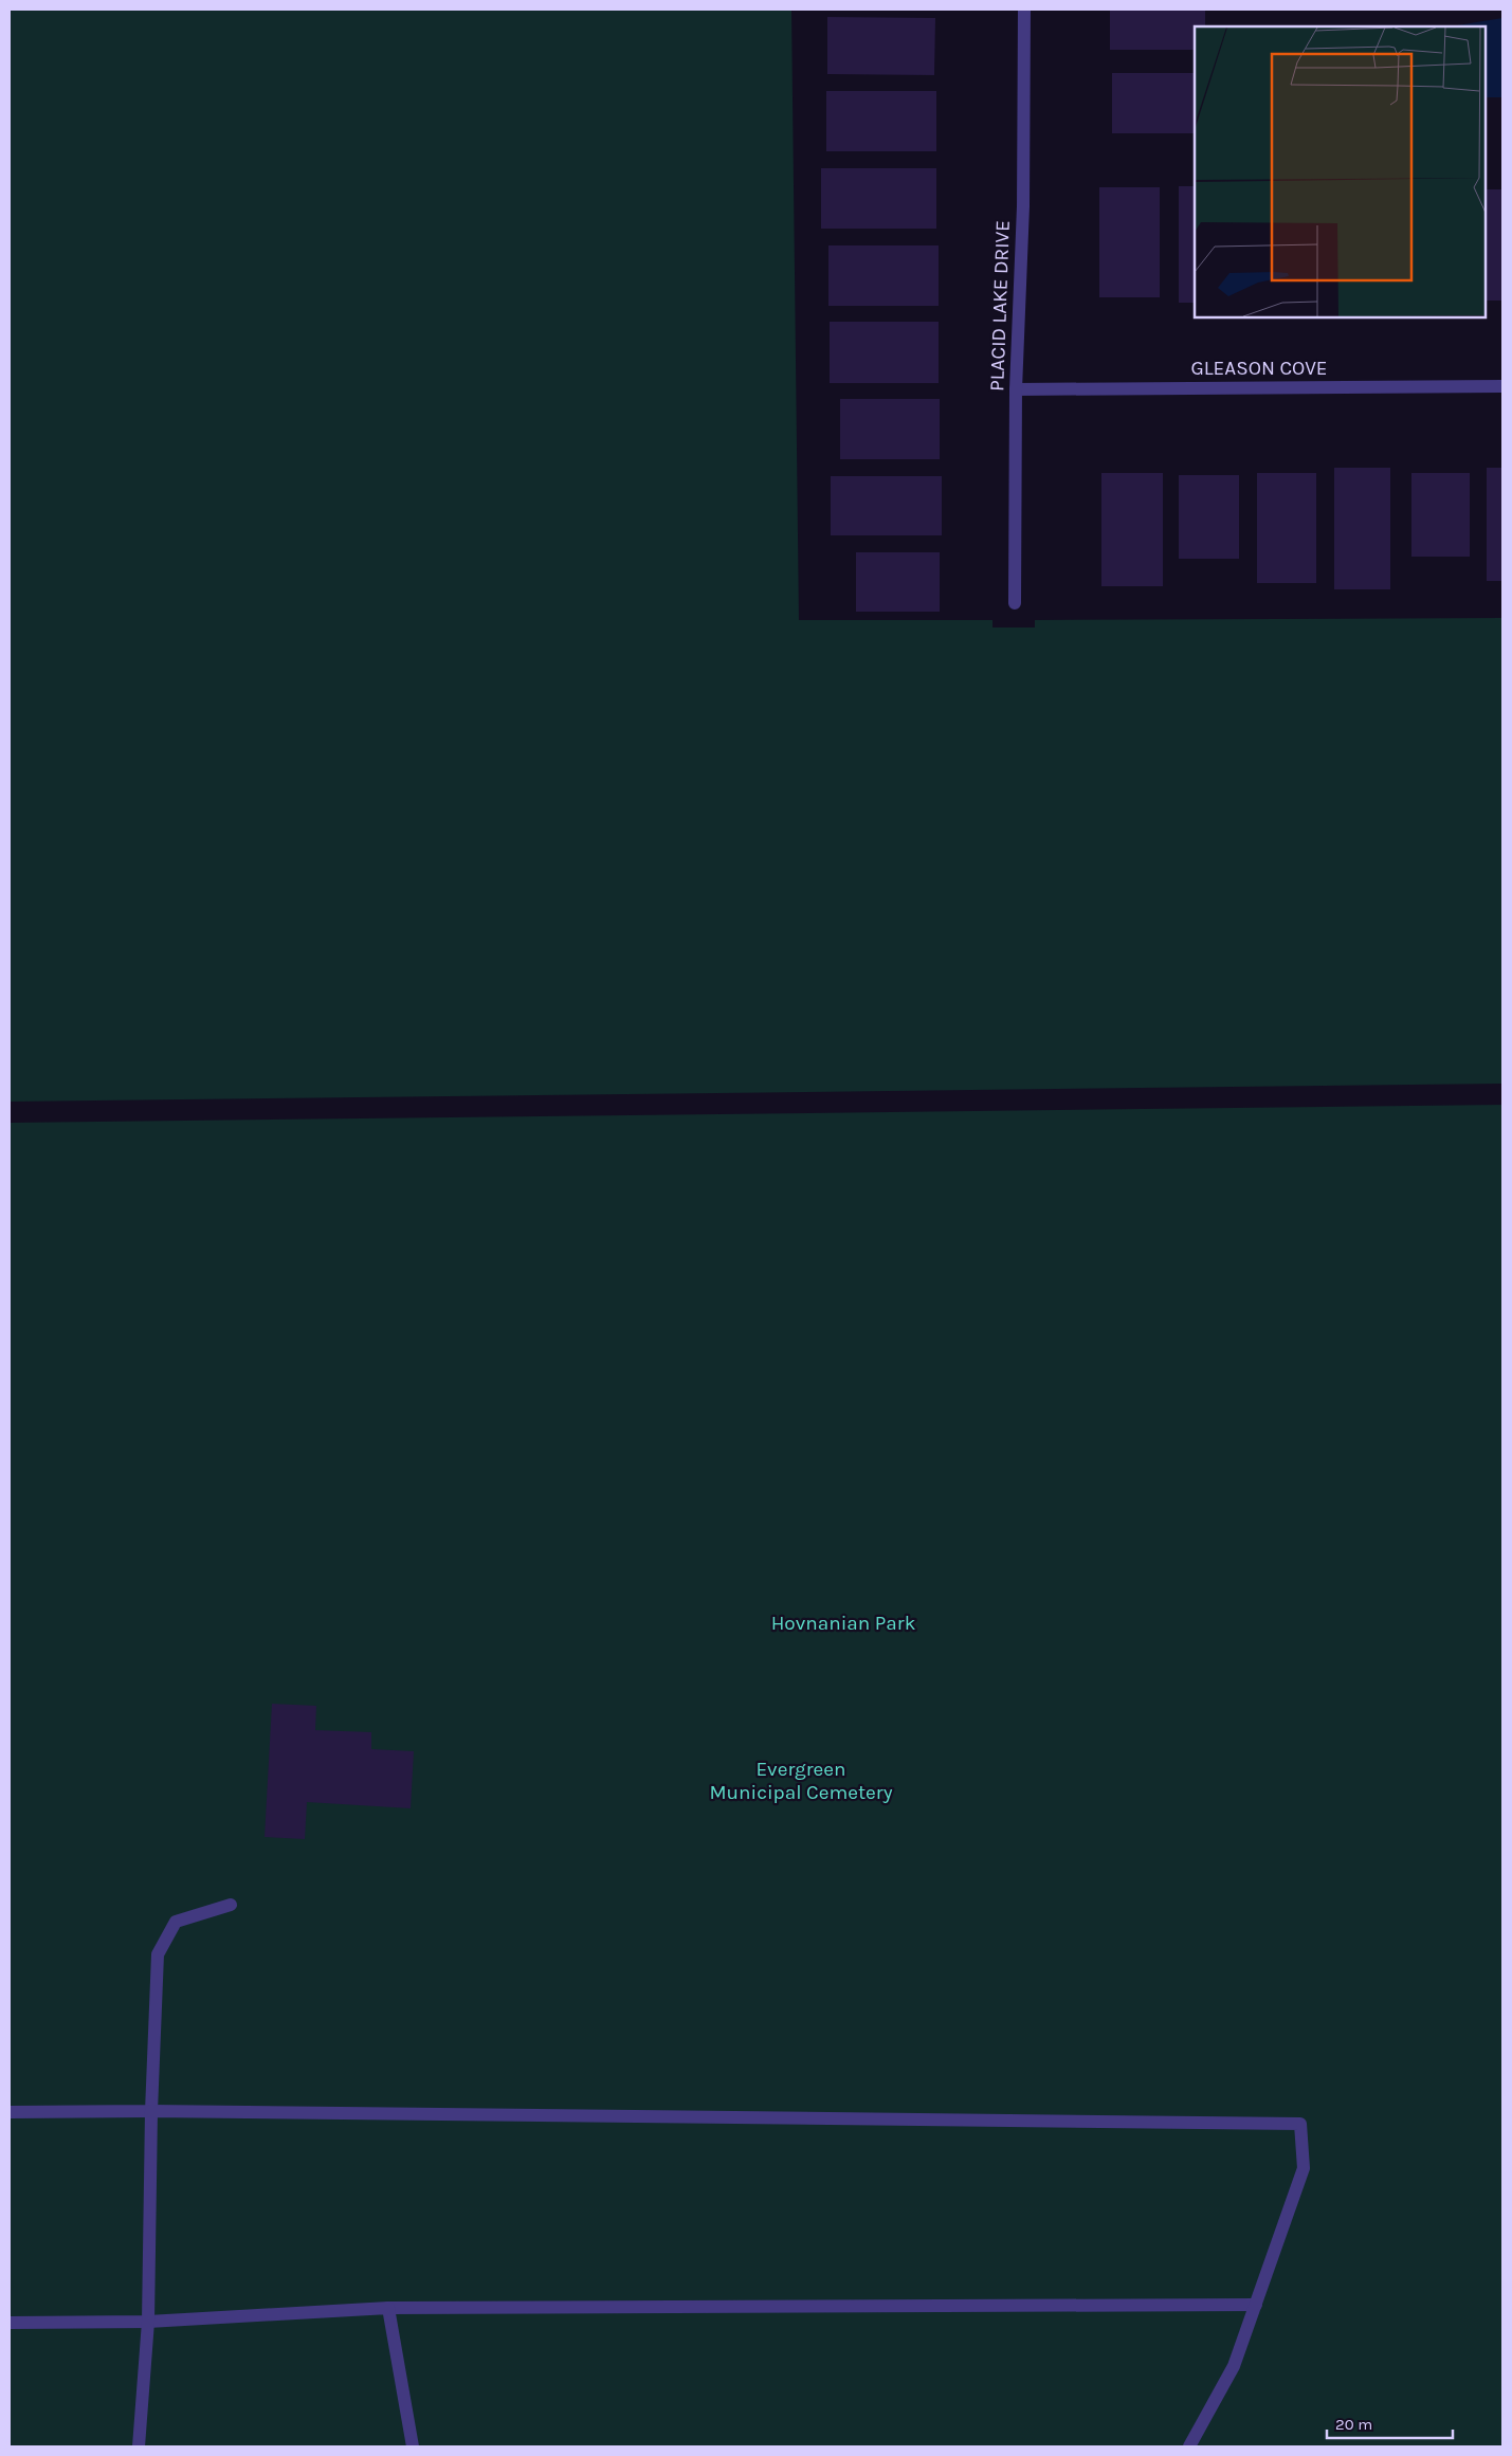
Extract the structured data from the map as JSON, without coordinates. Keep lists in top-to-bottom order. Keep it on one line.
{"streets":{"street":["PLACID LAKE DRIVE","GLEASON COVE"]},"crossings":[["PLACID LAKE DRIVE","GLEASON COVE"]],"parks":["Hovnanian Park","Evergreen Municipal Cemetery"],"scale_bar":"20 m"}
